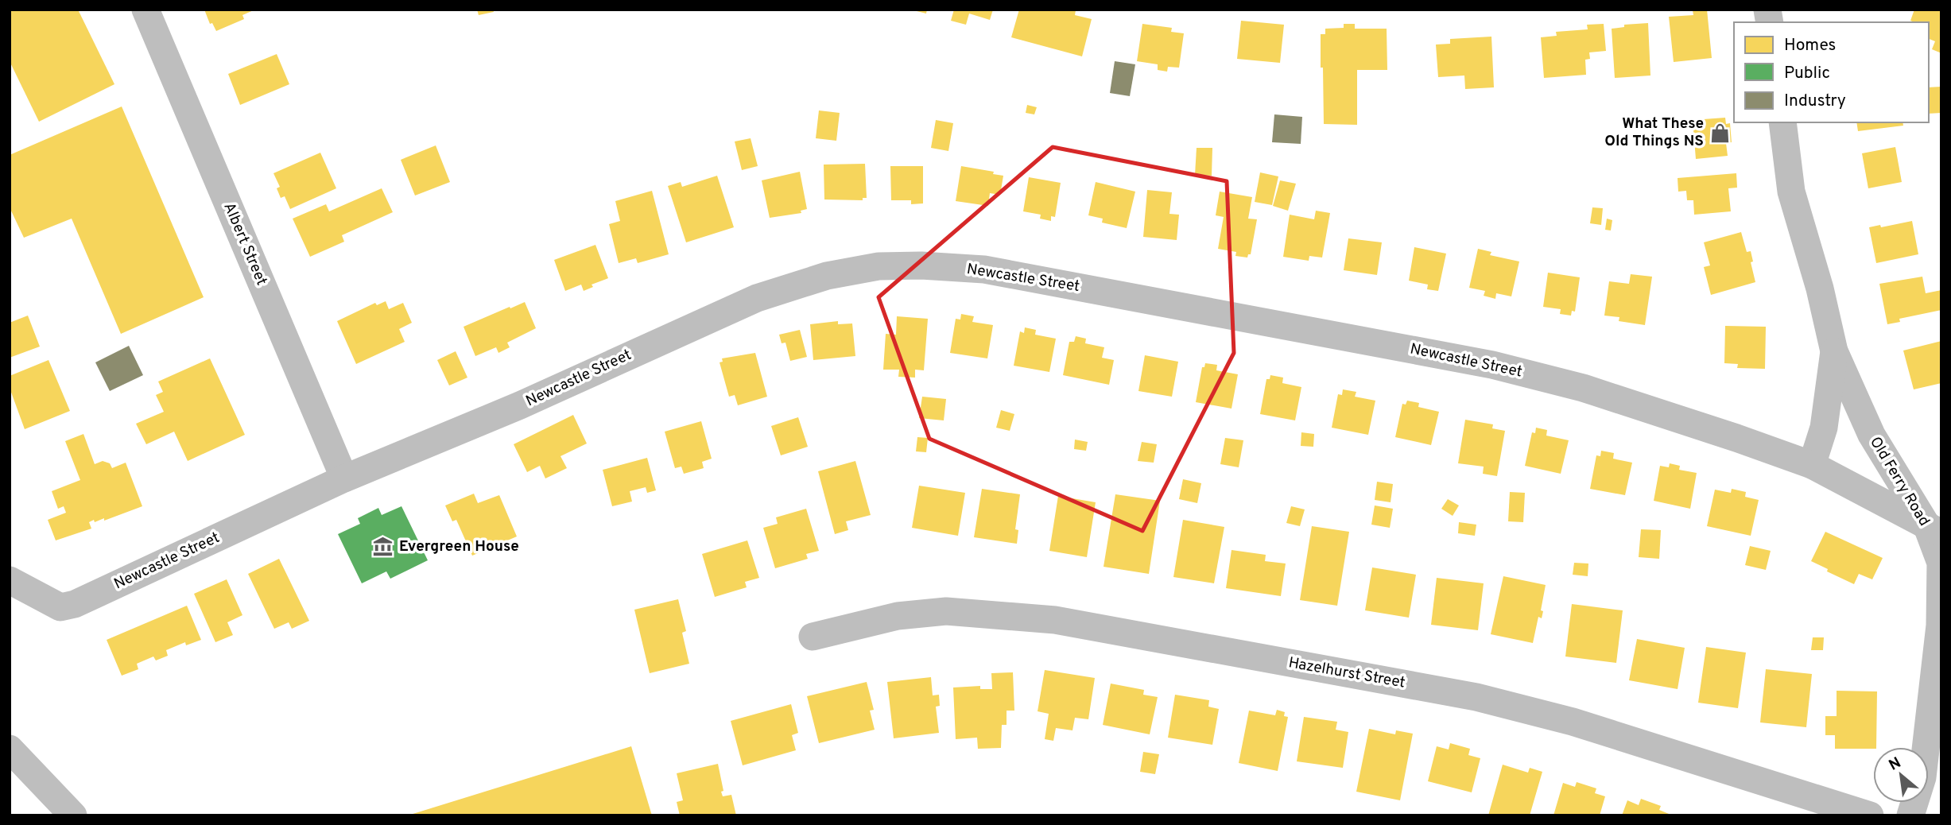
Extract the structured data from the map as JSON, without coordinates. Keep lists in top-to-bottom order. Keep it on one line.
{"streets":{"street":["Albert Street","Newcastle Street","Old Ferry Road","Hazelhurst Street"]},"crossings":[["Albert Street","Newcastle Street"],["Newcastle Street","Old Ferry Road"]],"places":{"shop":["What These Old Things NS"],"museum":["Evergreen House"]},"legend":["Homes","Public","Industry"],"north":"top left"}
